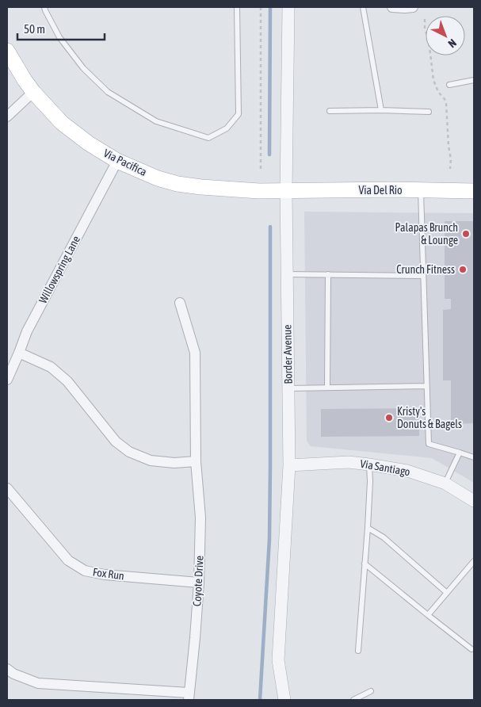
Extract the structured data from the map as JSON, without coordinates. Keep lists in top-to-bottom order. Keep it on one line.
{"streets":{"main road":["Via Pacifica","Via Del Rio"],"street":["Willowspring Lane","Border Avenue","Via Santiago","Fox Run","Coyote Drive"]},"crossings":[["Via Pacifica","Via Del Rio"],["Via Pacifica","Willowspring Lane"],["Via Pacifica","Border Avenue"],["Via Del Rio","Border Avenue"],["Border Avenue","Via Santiago"],["Fox Run","Coyote Drive"]],"places":["Palapas Brunch & Lounge","Crunch Fitness","Kristy's Donuts & Bagels"],"scale_bar":"50 m","north":"bottom right"}
